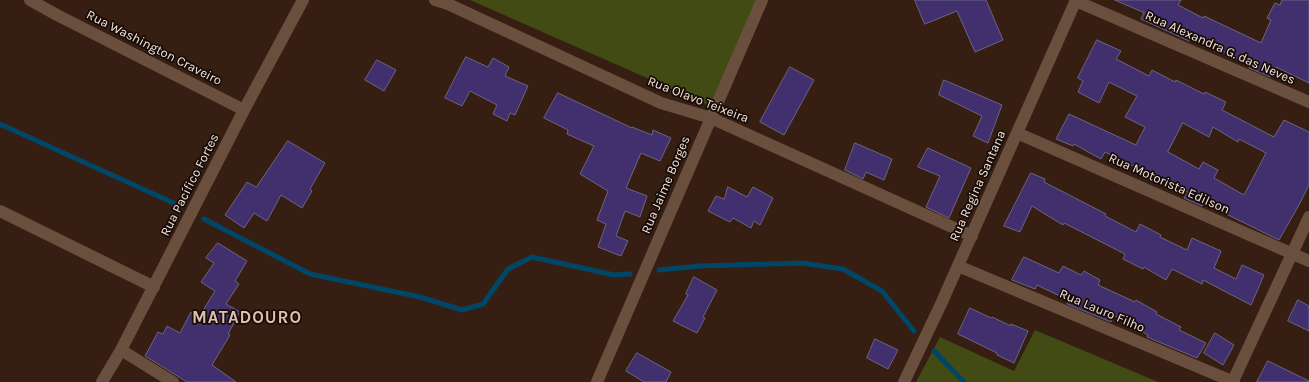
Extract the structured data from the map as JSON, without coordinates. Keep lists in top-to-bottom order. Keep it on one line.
{"streets":{"street":["Rua Washington Craveiro","Rua Alexandra G. das Neves","Rua Olavo Teixeira","Rua Motorista Edilson","Rua Pacífico Fortes","Rua Jaime Borges","Rua Regina Santana","Rua Lauro Filho"]},"crossings":[["Rua Washington Craveiro","Rua Pacífico Fortes"],["Rua Alexandra G. das Neves","Rua Regina Santana"],["Rua Olavo Teixeira","Rua Jaime Borges"],["Rua Olavo Teixeira","Rua Regina Santana"],["Rua Motorista Edilson","Rua Regina Santana"],["Rua Regina Santana","Rua Lauro Filho"]],"districts":["MATADOURO"]}
